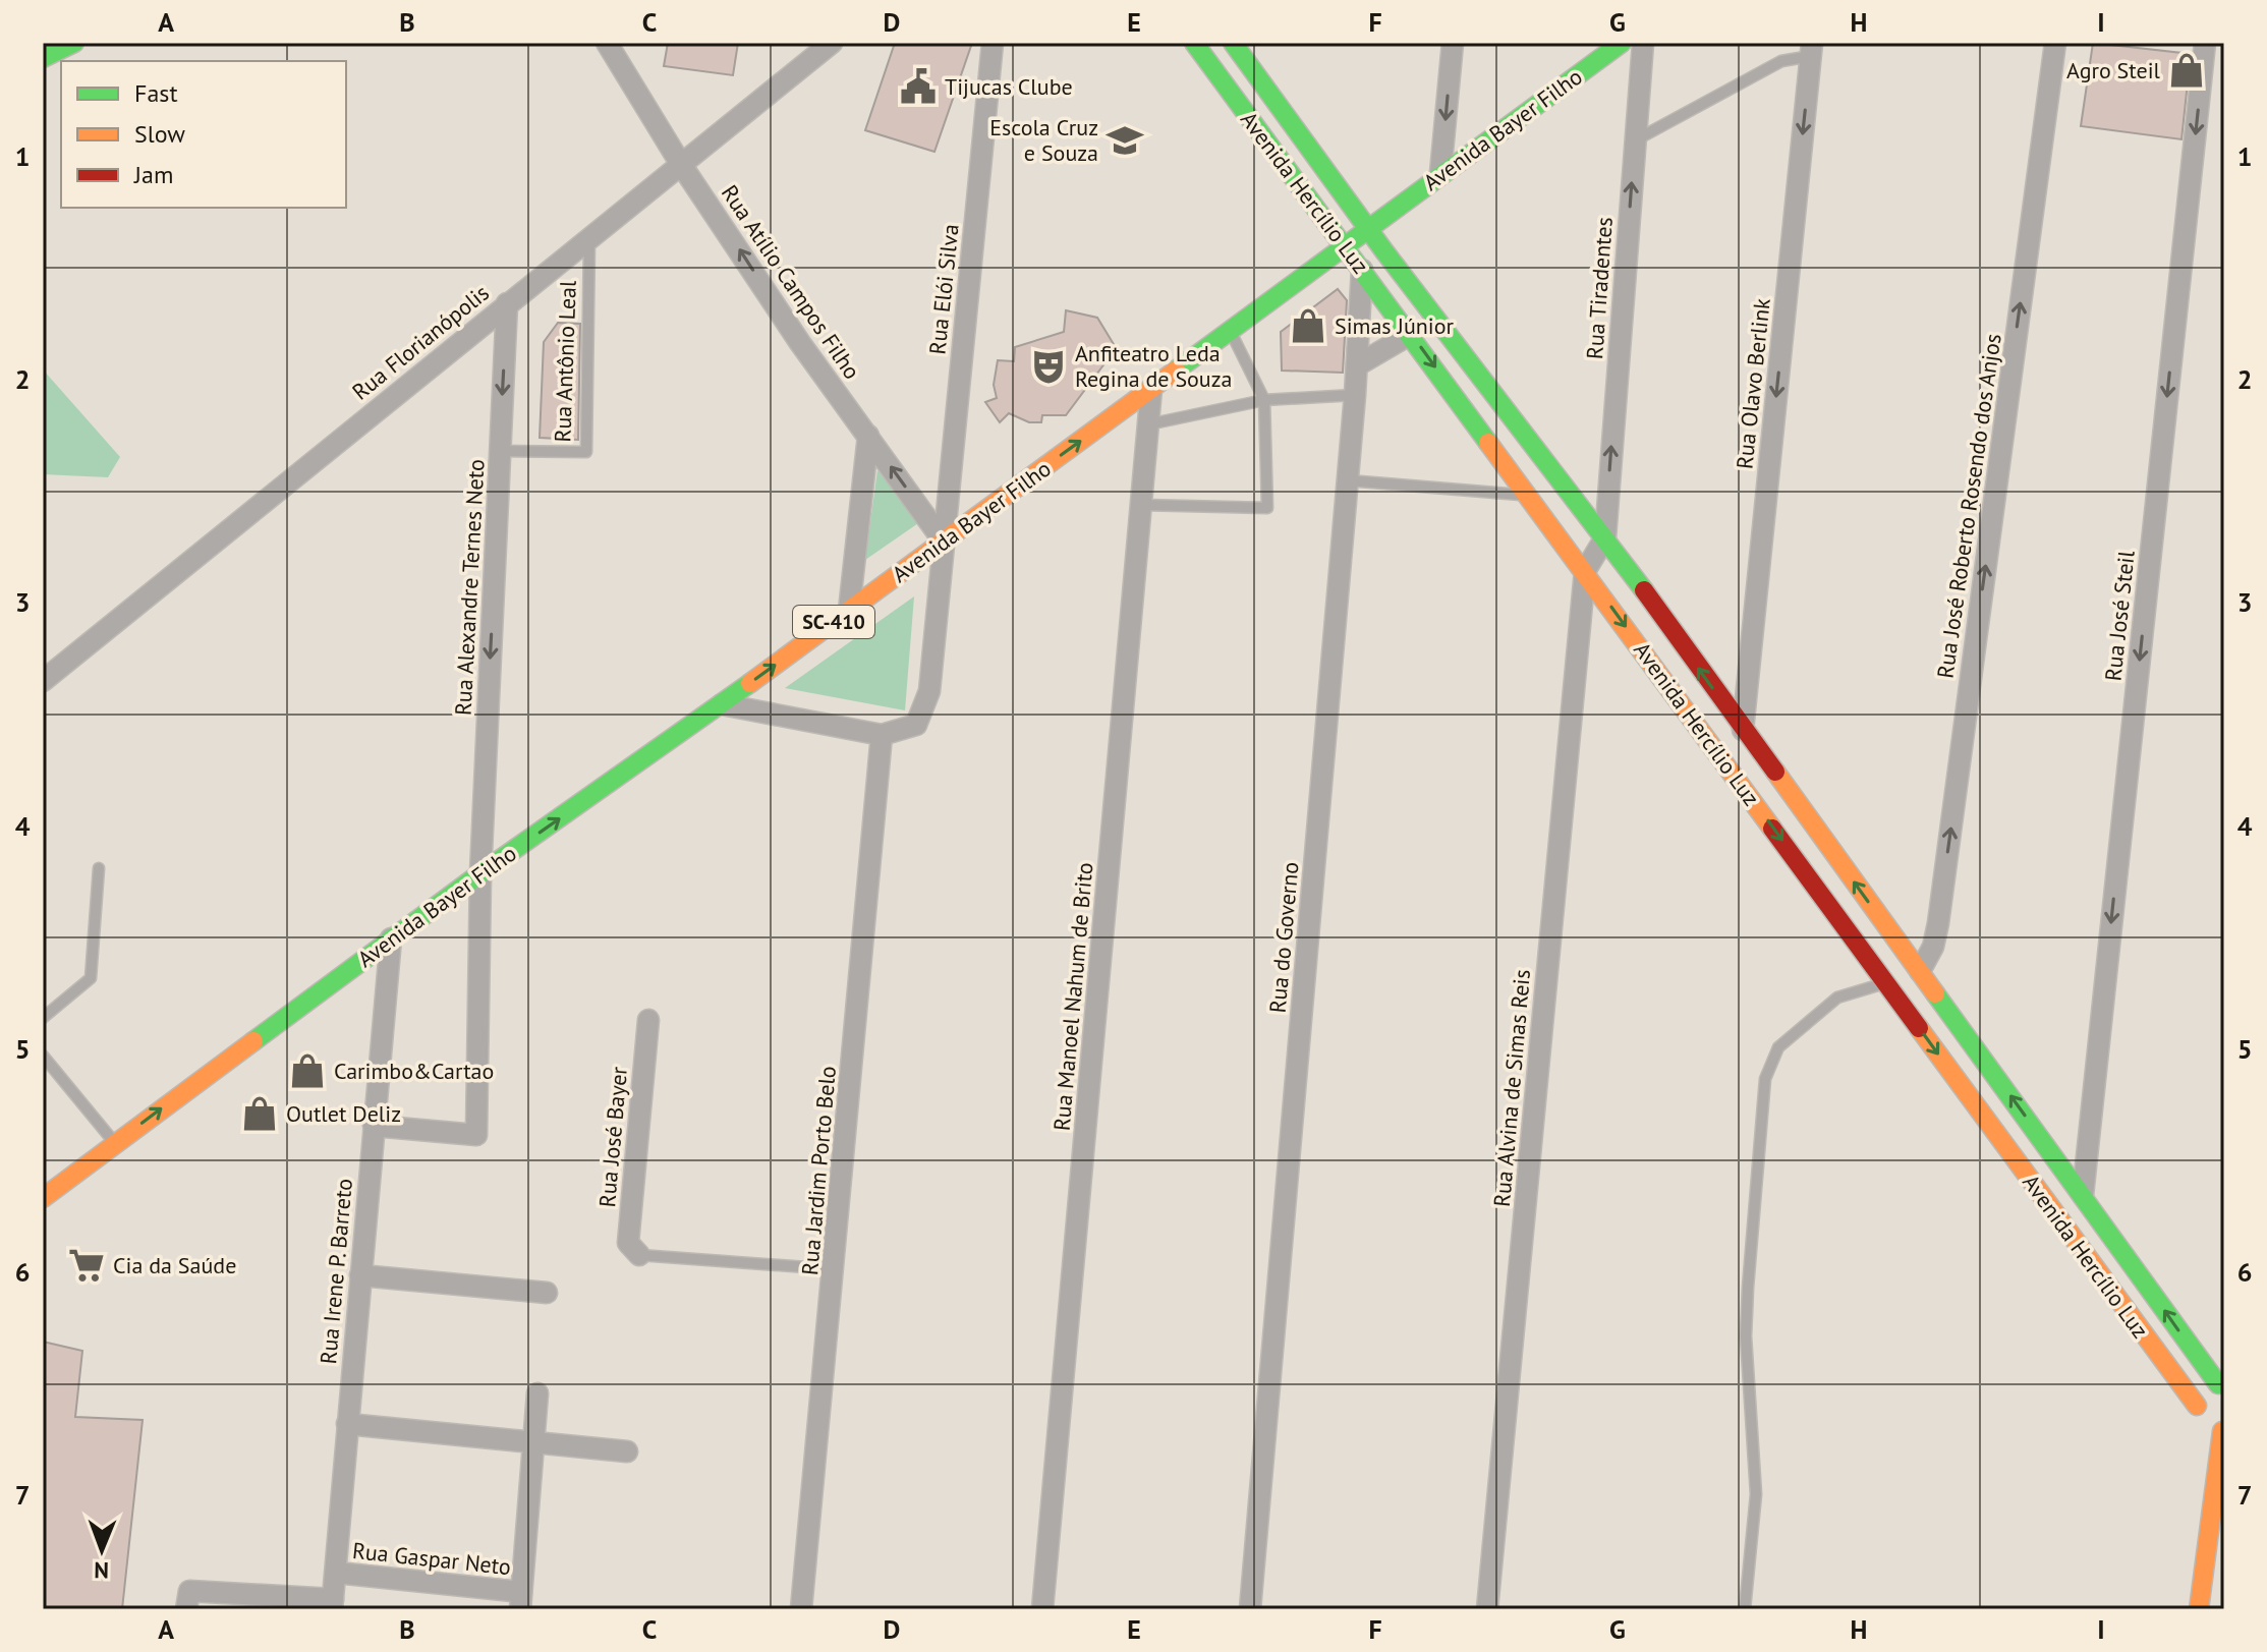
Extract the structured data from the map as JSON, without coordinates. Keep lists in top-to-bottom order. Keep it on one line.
{"streets":{"street":["Avenida Bayer Filho","Avenida Hercílio Luz","Rua Atílio Campos Filho","Rua Tiradentes","Rua Elói Silva","Rua Florianópolis","Rua Olavo Berlink","Rua José Roberto Rosendo dos Anjos","Rua Alexandre Ternes Neto","Rua José Steil","SC-410","Rua do Governo","Rua Manoel Nahum de Brito","Rua Alvina de Simas Reis","Rua José Bayer","Rua Jardim Porto Belo","Rua Irene P. Barreto","Rua Gaspar Neto"],"lane":["Rua Antônio Leal"]},"crossings":[["Avenida Bayer Filho","Avenida Hercílio Luz"],["Avenida Bayer Filho","Rua Atílio Campos Filho"],["Avenida Bayer Filho","Rua Elói Silva"],["Avenida Bayer Filho","Rua Alexandre Ternes Neto"],["Avenida Bayer Filho","Rua Manoel Nahum de Brito"],["Avenida Bayer Filho","Rua Irene P. Barreto"],["Avenida Hercílio Luz","Rua Tiradentes"],["Avenida Hercílio Luz","Rua Olavo Berlink"],["Avenida Hercílio Luz","Rua José Roberto Rosendo dos Anjos"],["Avenida Hercílio Luz","Rua José Steil"],["Avenida Hercílio Luz","Rua do Governo"],["Avenida Hercílio Luz","Rua Alvina de Simas Reis"],["Rua Atílio Campos Filho","Rua Elói Silva"],["Rua Atílio Campos Filho","Rua Florianópolis"],["Rua Elói Silva","Rua Jardim Porto Belo"],["Rua Florianópolis","Rua Antônio Leal"],["Rua Florianópolis","Rua Alexandre Ternes Neto"],["Rua Antônio Leal","Rua Alexandre Ternes Neto"],["Rua Alexandre Ternes Neto","Rua Irene P. Barreto"],["Rua Irene P. Barreto","Rua Gaspar Neto"]],"one_way":["Avenida Bayer Filho","Rua Atílio Campos Filho","Rua Tiradentes","Rua Olavo Berlink","Rua José Roberto Rosendo dos Anjos","Rua Alexandre Ternes Neto","Rua José Steil"],"places":{"shop":["Agro Steil","Simas Júnior","Carimbo&Cartao","Outlet Deliz"],"public building":["Tijucas Clube"],"school or university":["Escola Cruz e Souza"],"theatre":["Anfiteatro Leda Regina de Souza"],"supermarket":["Cia da Saúde"]},"legend":["Fast","Slow","Jam"],"north":"bottom","grid":{"columns":["A","B","C","D","E","F","G","H","I"],"rows":["1","2","3","4","5","6","7"]}}
